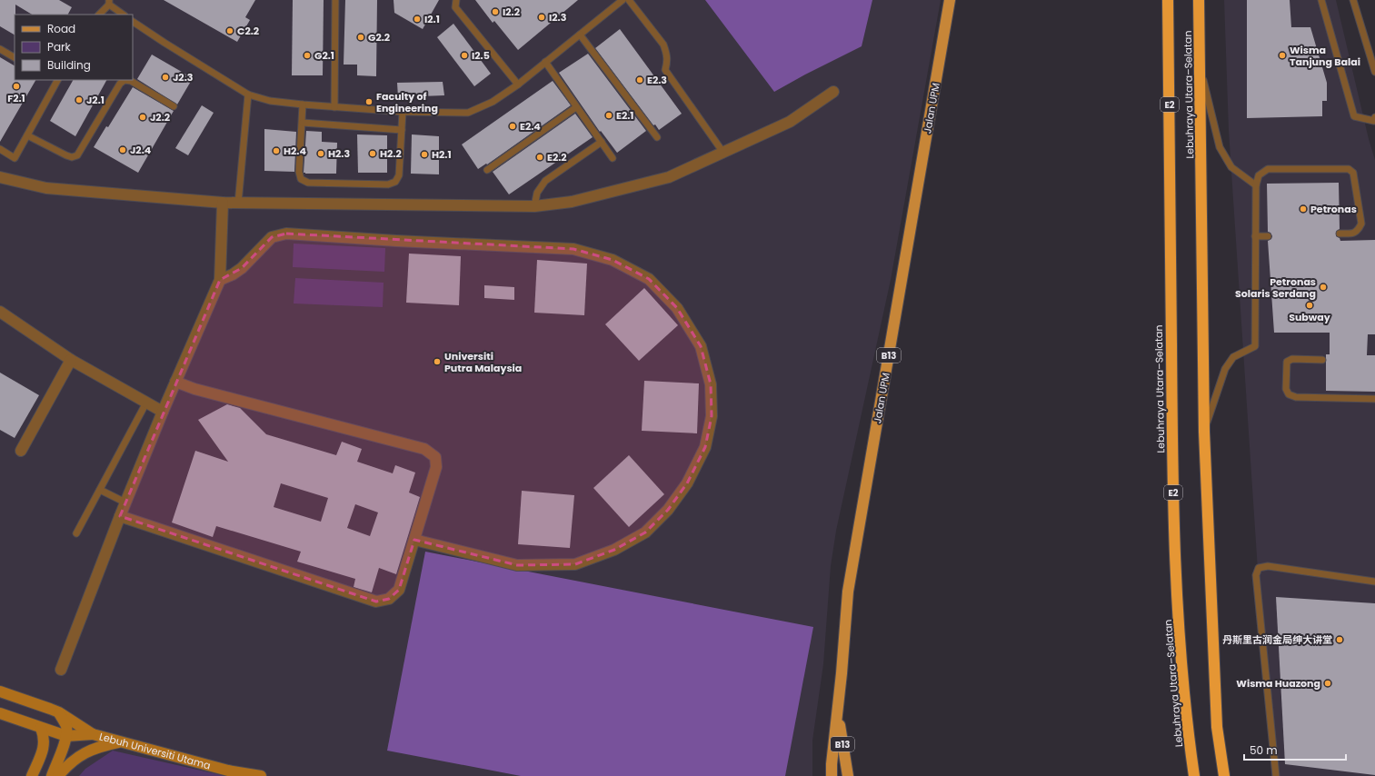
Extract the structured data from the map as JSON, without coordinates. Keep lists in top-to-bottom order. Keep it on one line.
{"streets":{"highway":["Lebuhraya Utara–Selatan","E2"],"main road":["Jalan UPM","B13","Lebuh Universiti Utama"]},"places":["I2.2","I2.3","I2.1","C2.2","G2.2","G2.1","I2.5","Wisma Tanjung Balai","J2.3","E2.3","F2.1","J2.1","Faculty of Engineering","E2.1","J2.2","E2.4","J2.4","H2.4","H2.3","H2.2","H2.1","E2.2","Petronas","Petronas Solaris Serdang","Subway","Universiti Putra Malaysia","丹斯里古润金局绅大讲堂","Wisma Huazong"],"legend":["Road","Park","Building"],"scale_bar":"50 m"}
